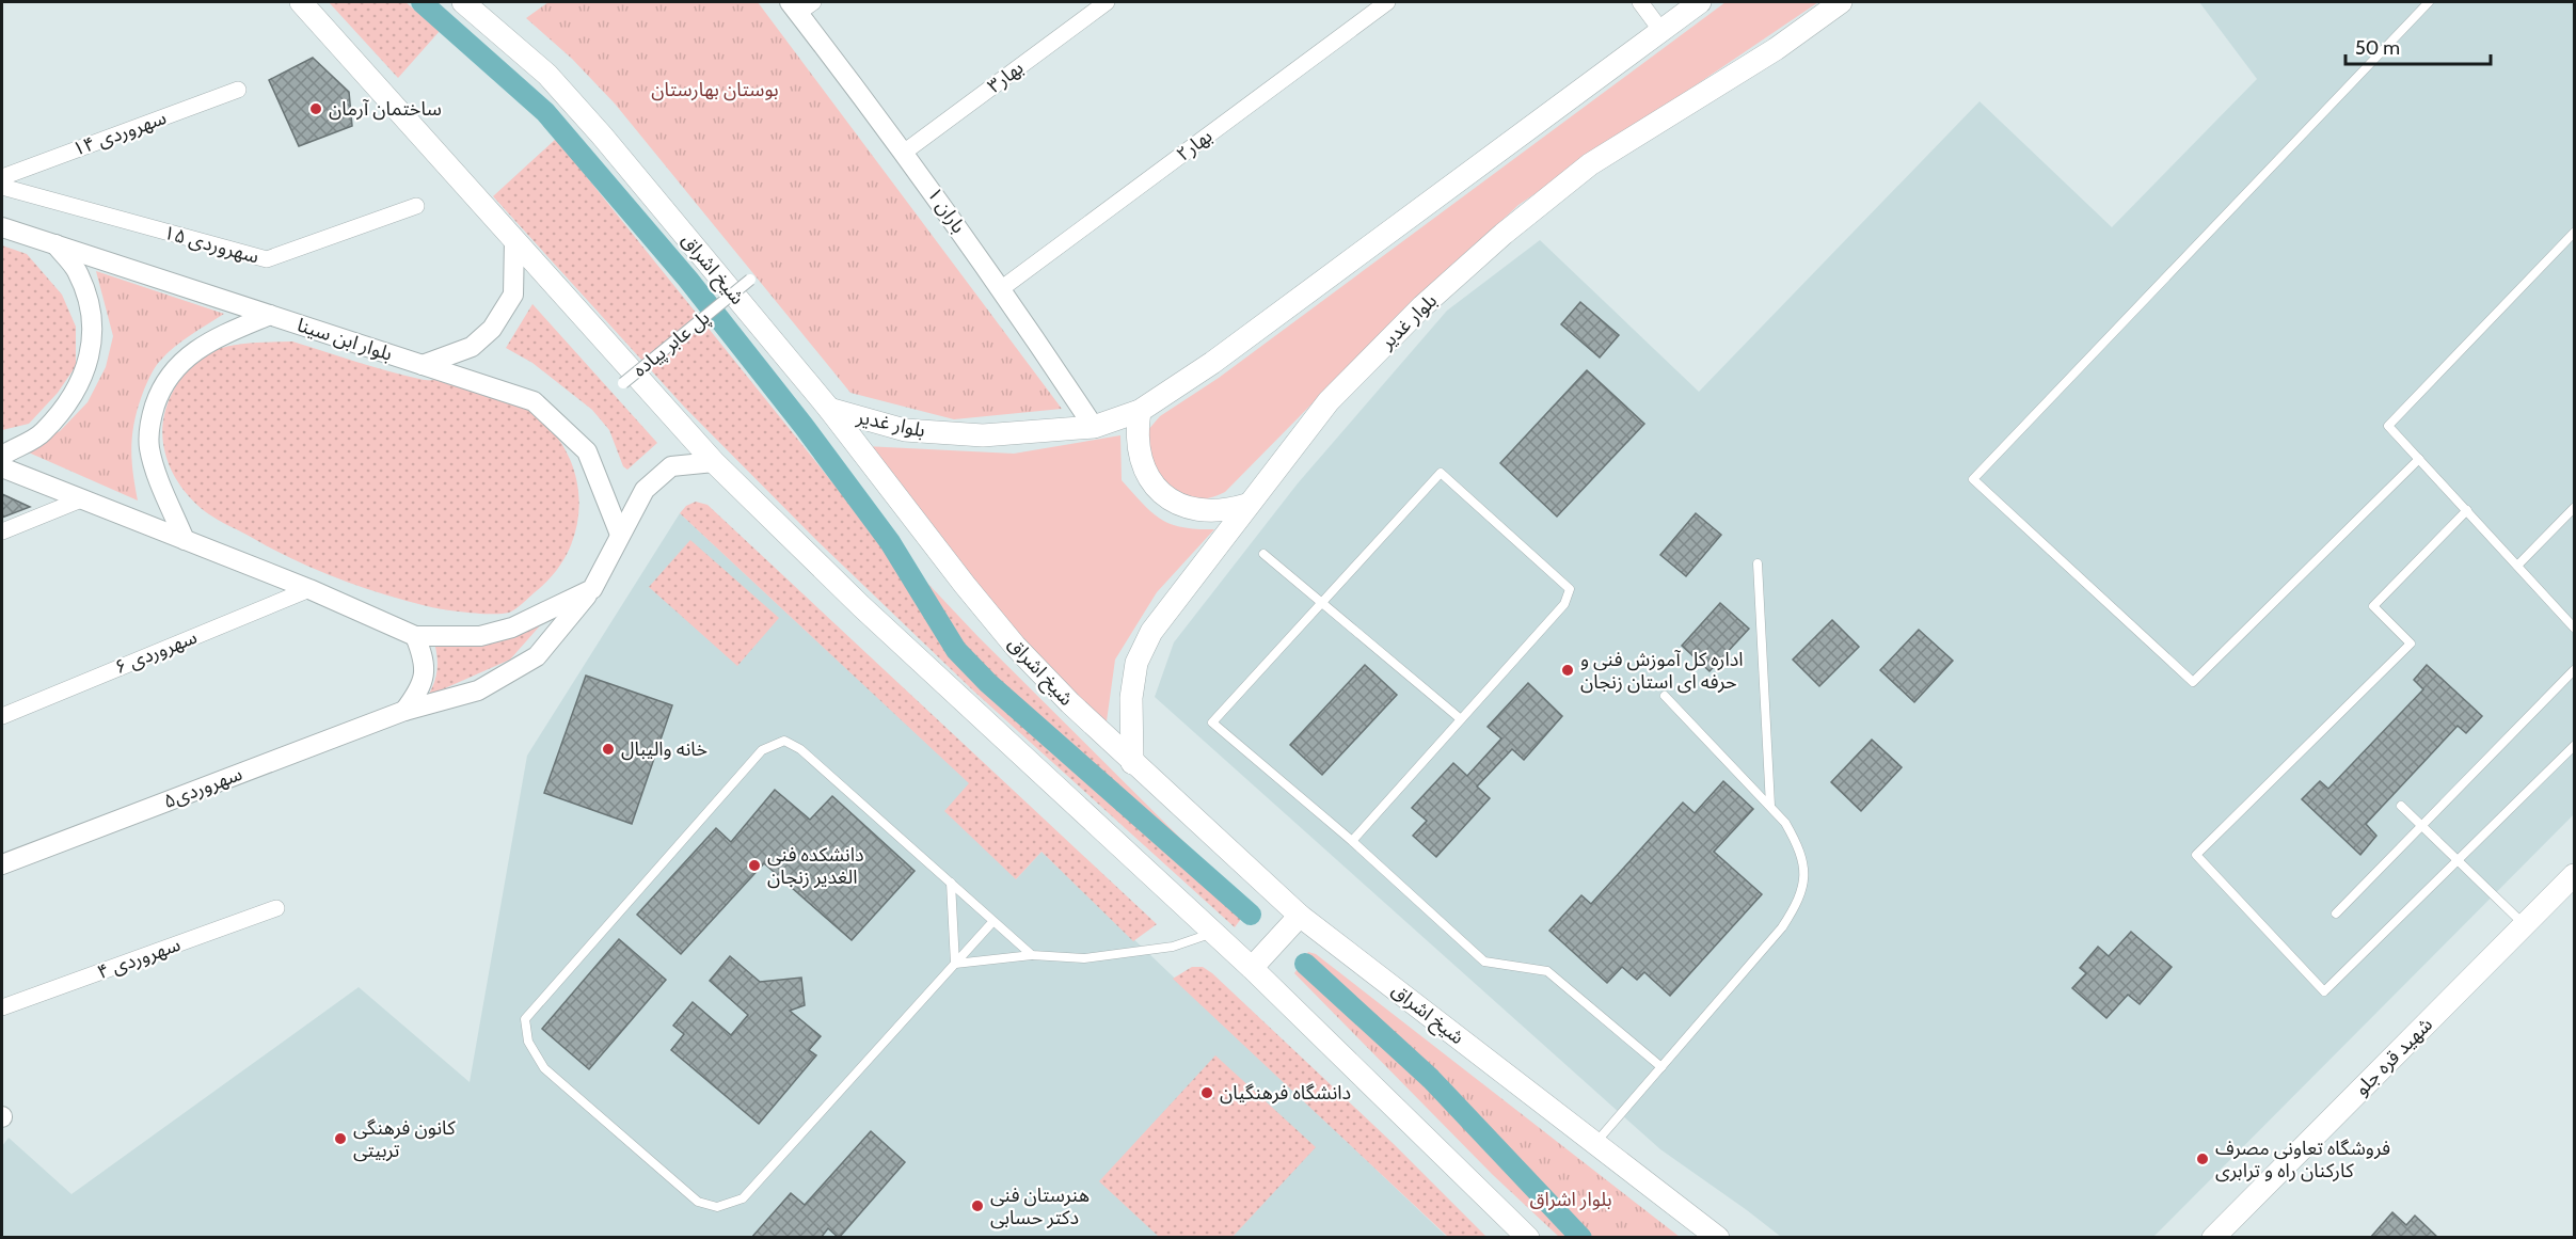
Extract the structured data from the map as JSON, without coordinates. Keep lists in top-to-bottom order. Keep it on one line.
{"streets":{"main road":["شیخ اشراق","بلوار غدیر","شهید قره جلو"],"street":["بهار۳","سهروردی ۱۴","بهار۲","باران ۱","سهروردی ۱۵","بلوار ابن سینا","پل عابر پیاده","سهروردی ۶","سهروردی۵","سهروردی ۴"]},"crossings":[["بهار۳","باران ۱"],["بهار۲","باران ۱"],["باران ۱","بلوار غدیر"],["شیخ اشراق","بلوار غدیر"]],"parks":["بوستان بهارستان","بلوار اشراق"],"places":["ساختمان آرمان","اداره کل آموزش فنی و حرفه ای استان زنجان","خانه والیبال","دانشکده فنی الغدیر زنجان","دانشگاه فرهنگیان","کانون فرهنگی تربیتی","فروشگاه تعاونی مصرف کارکنان راه و ترابری","هنرستان فنی دکتر حسابی"],"scale_bar":"50 m"}
